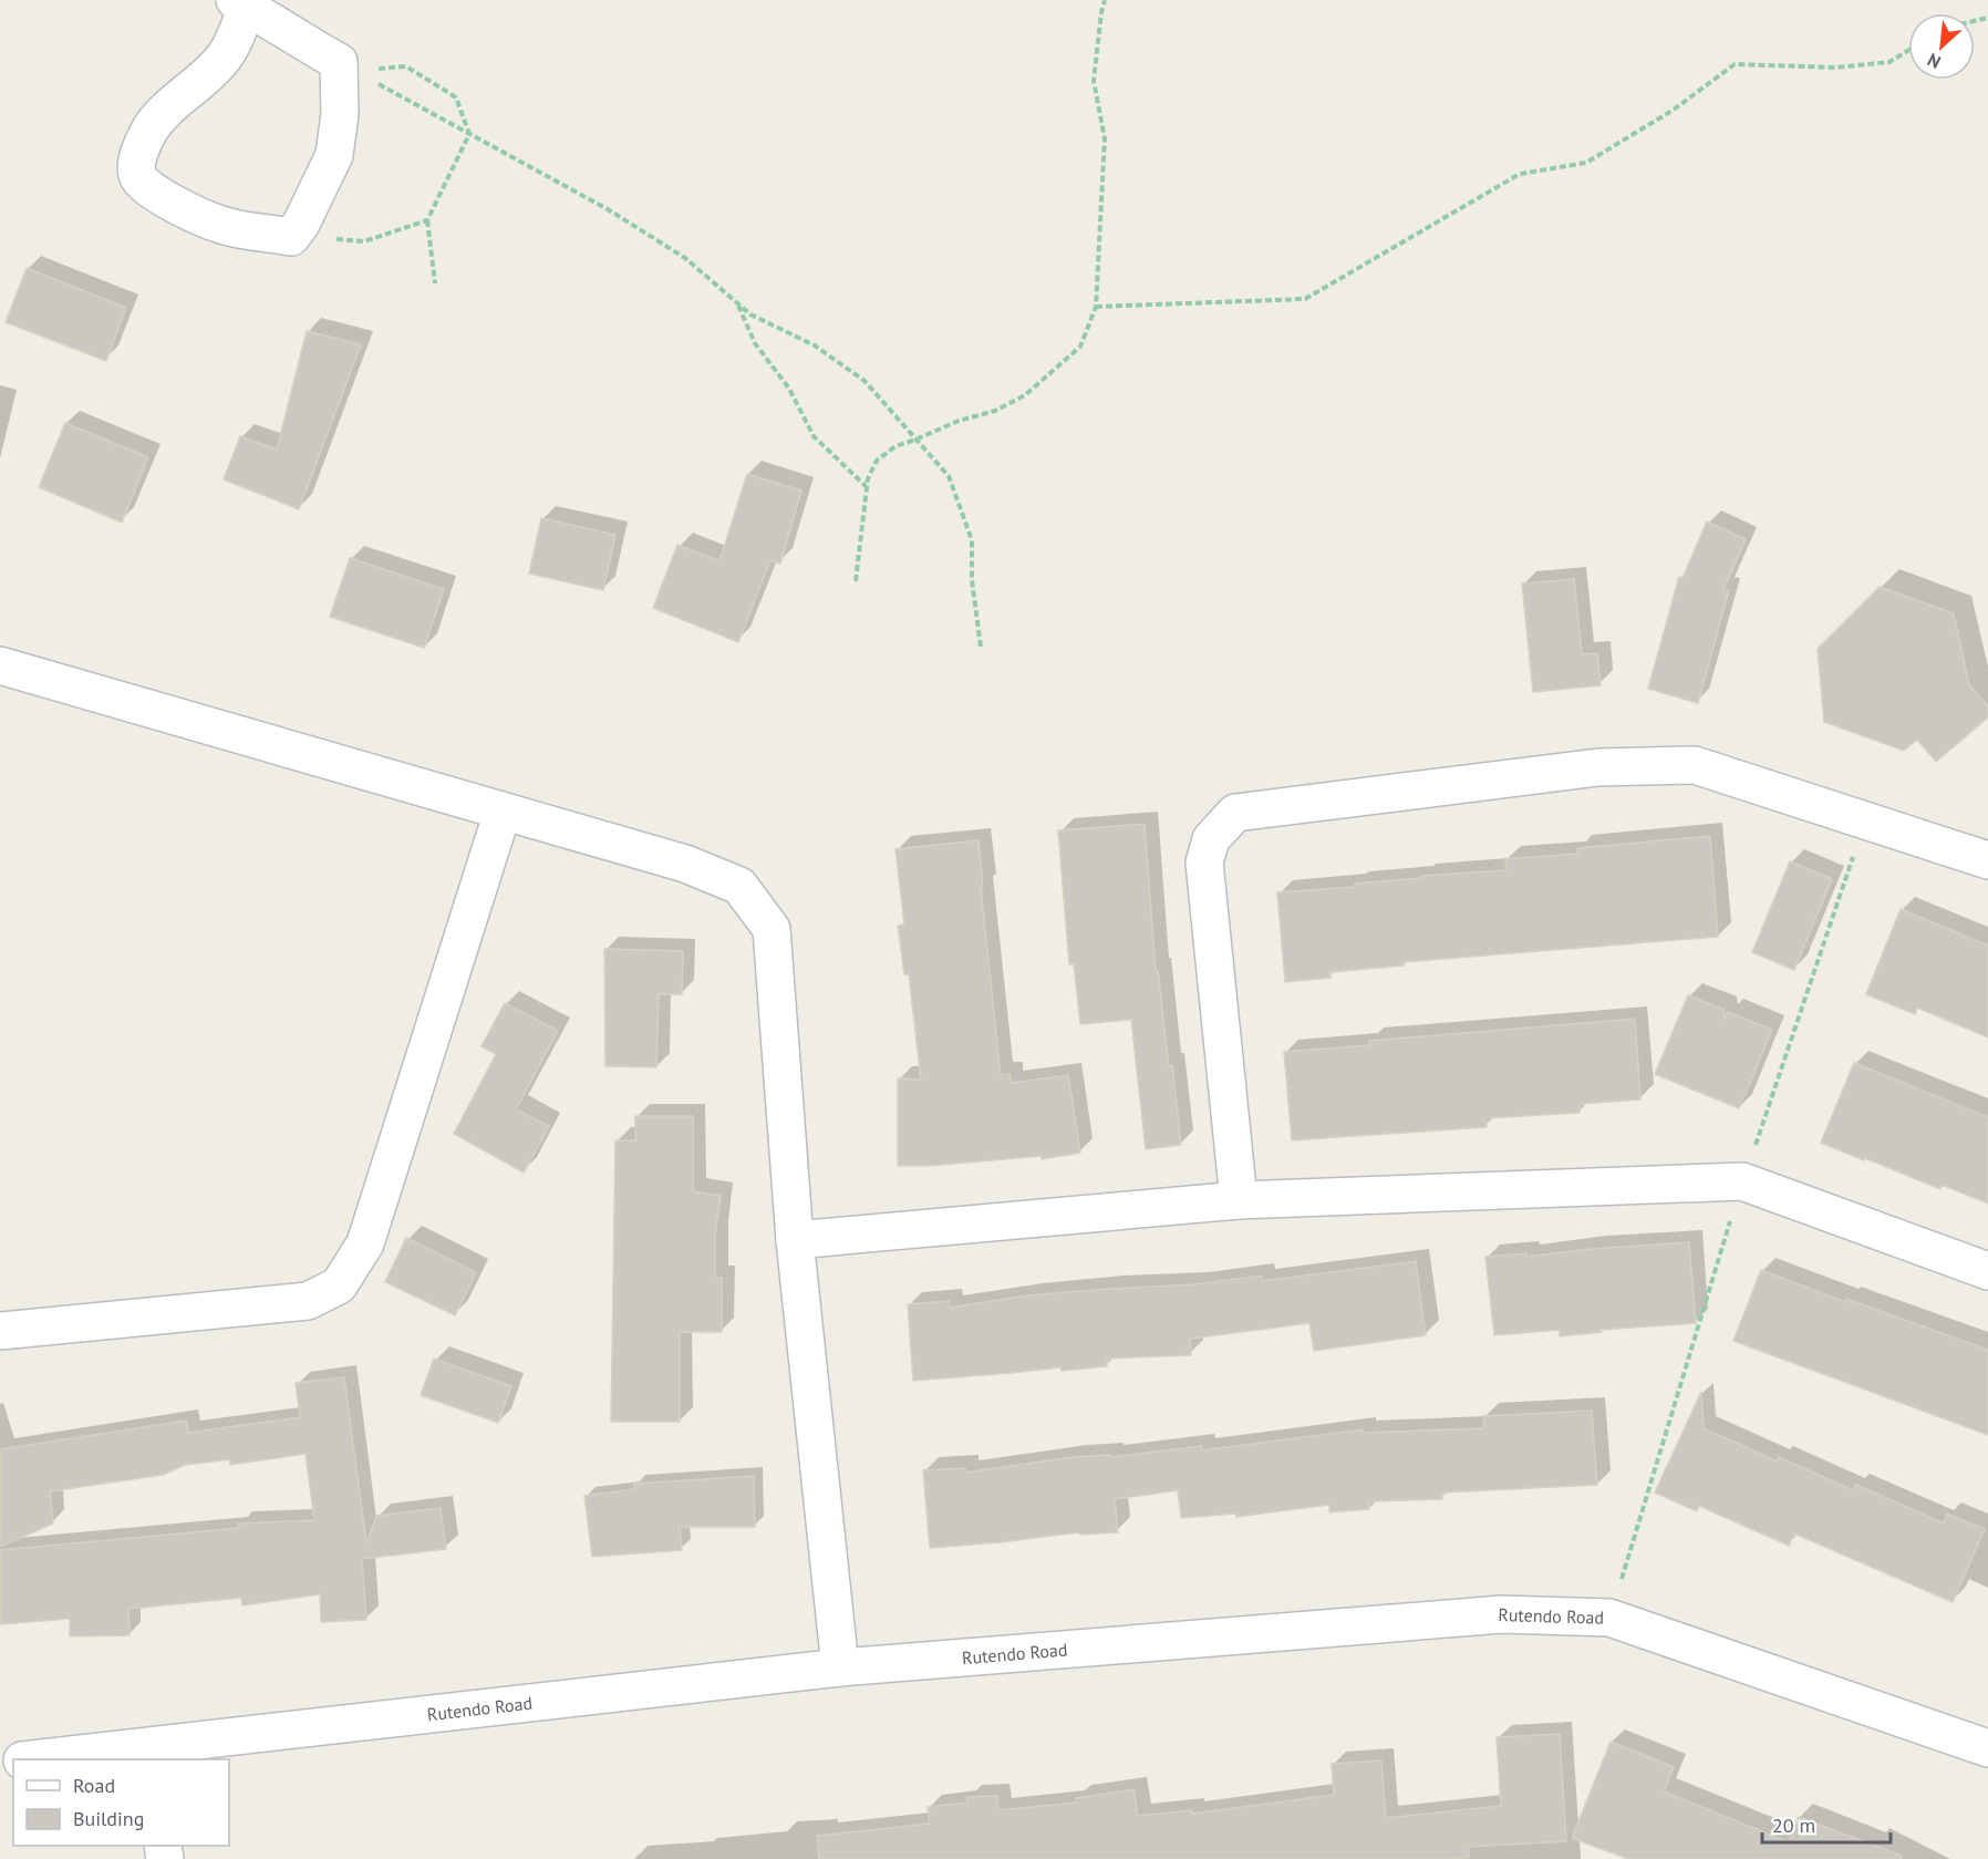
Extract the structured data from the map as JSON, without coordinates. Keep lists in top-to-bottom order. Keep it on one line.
{"streets":{"street":["Rutendo Road"]},"legend":["Road","Building"],"scale_bar":"20 m","north":"bottom left"}
